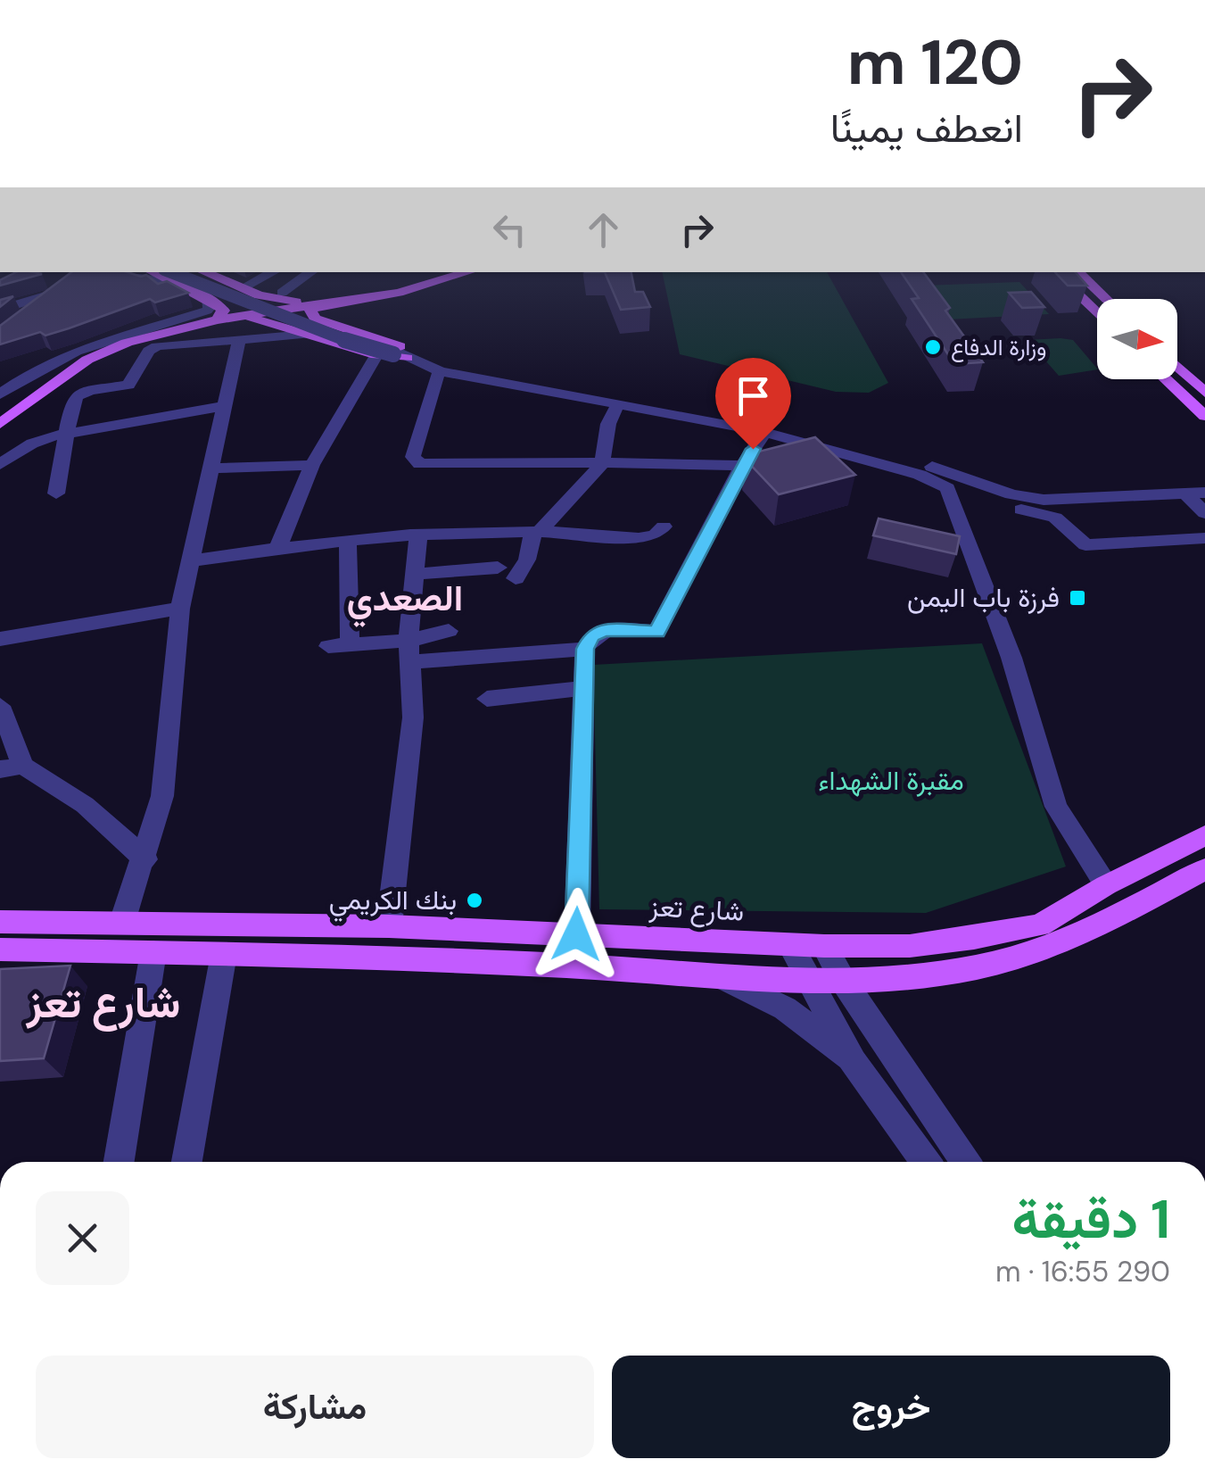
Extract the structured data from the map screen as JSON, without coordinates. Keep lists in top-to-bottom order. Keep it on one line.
{"streets":{"main road":["شارع تعز"]},"districts":["الصعدي","شارع تعز"],"parks":["مقبرة الشهداء"],"places":{"other":["وزارة الدفاع","بنك الكريمي"],"transit":["فرزة باب اليمن"]},"north":"right","page":{"turn":["120 m","انعطف يمينًا"],"heading":["1 دقيقة","290 m · 16:55"],"buttons":["خروج","مشاركة"]}}
